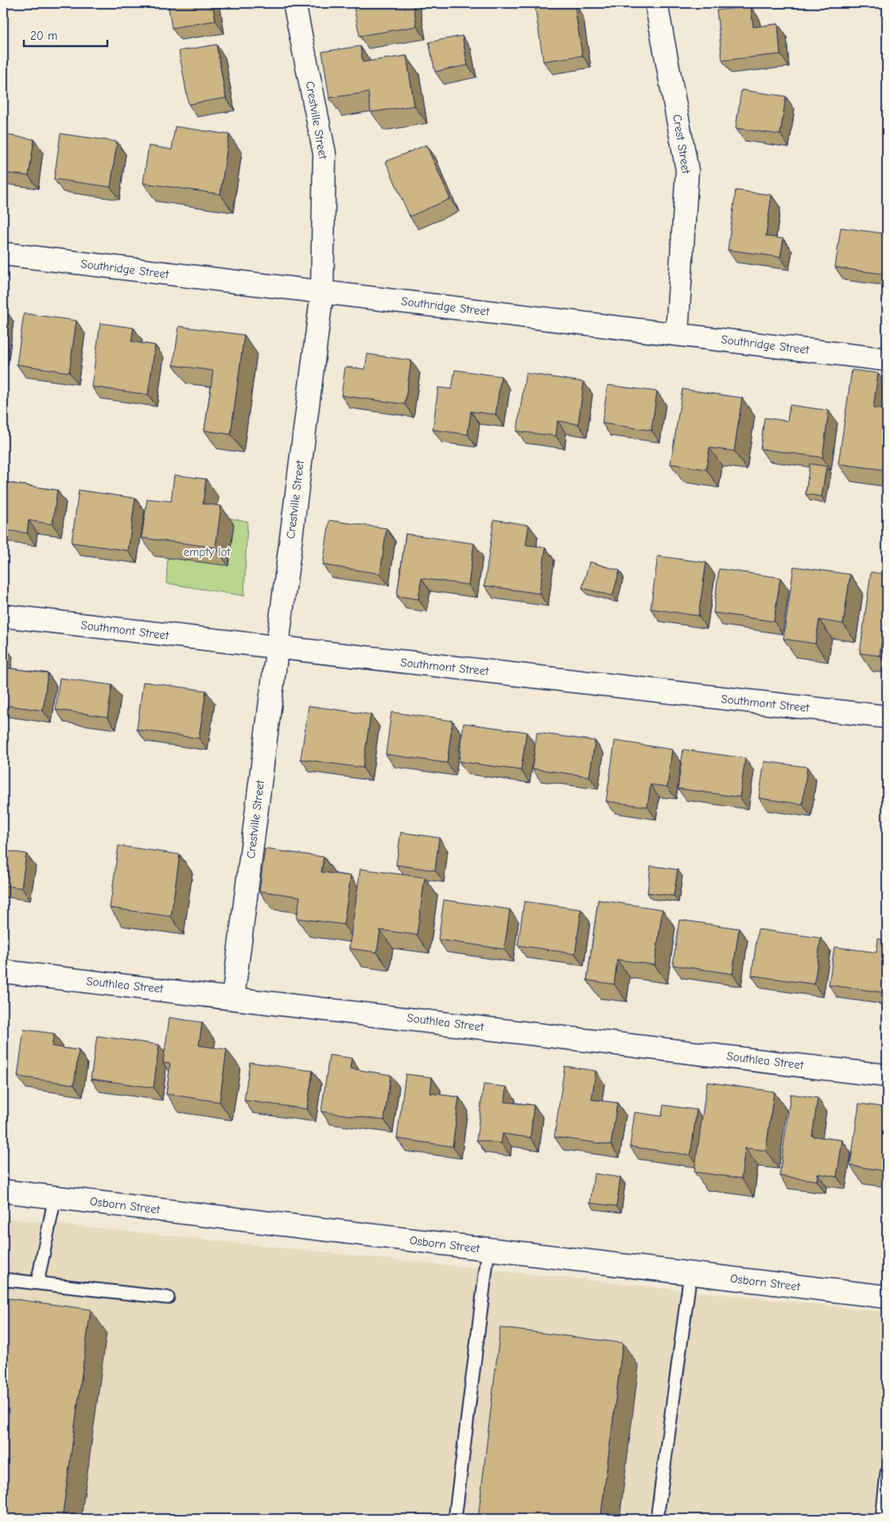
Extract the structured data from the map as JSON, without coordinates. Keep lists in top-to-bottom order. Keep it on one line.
{"streets":{"street":["Crestville Street","Crest Street","Southridge Street","Southmont Street","Southlea Street","Osborn Street"]},"crossings":[["Crestville Street","Southridge Street"],["Crestville Street","Southmont Street"],["Crestville Street","Southlea Street"],["Crest Street","Southridge Street"]],"parks":["empty lot"],"scale_bar":"20 m"}
